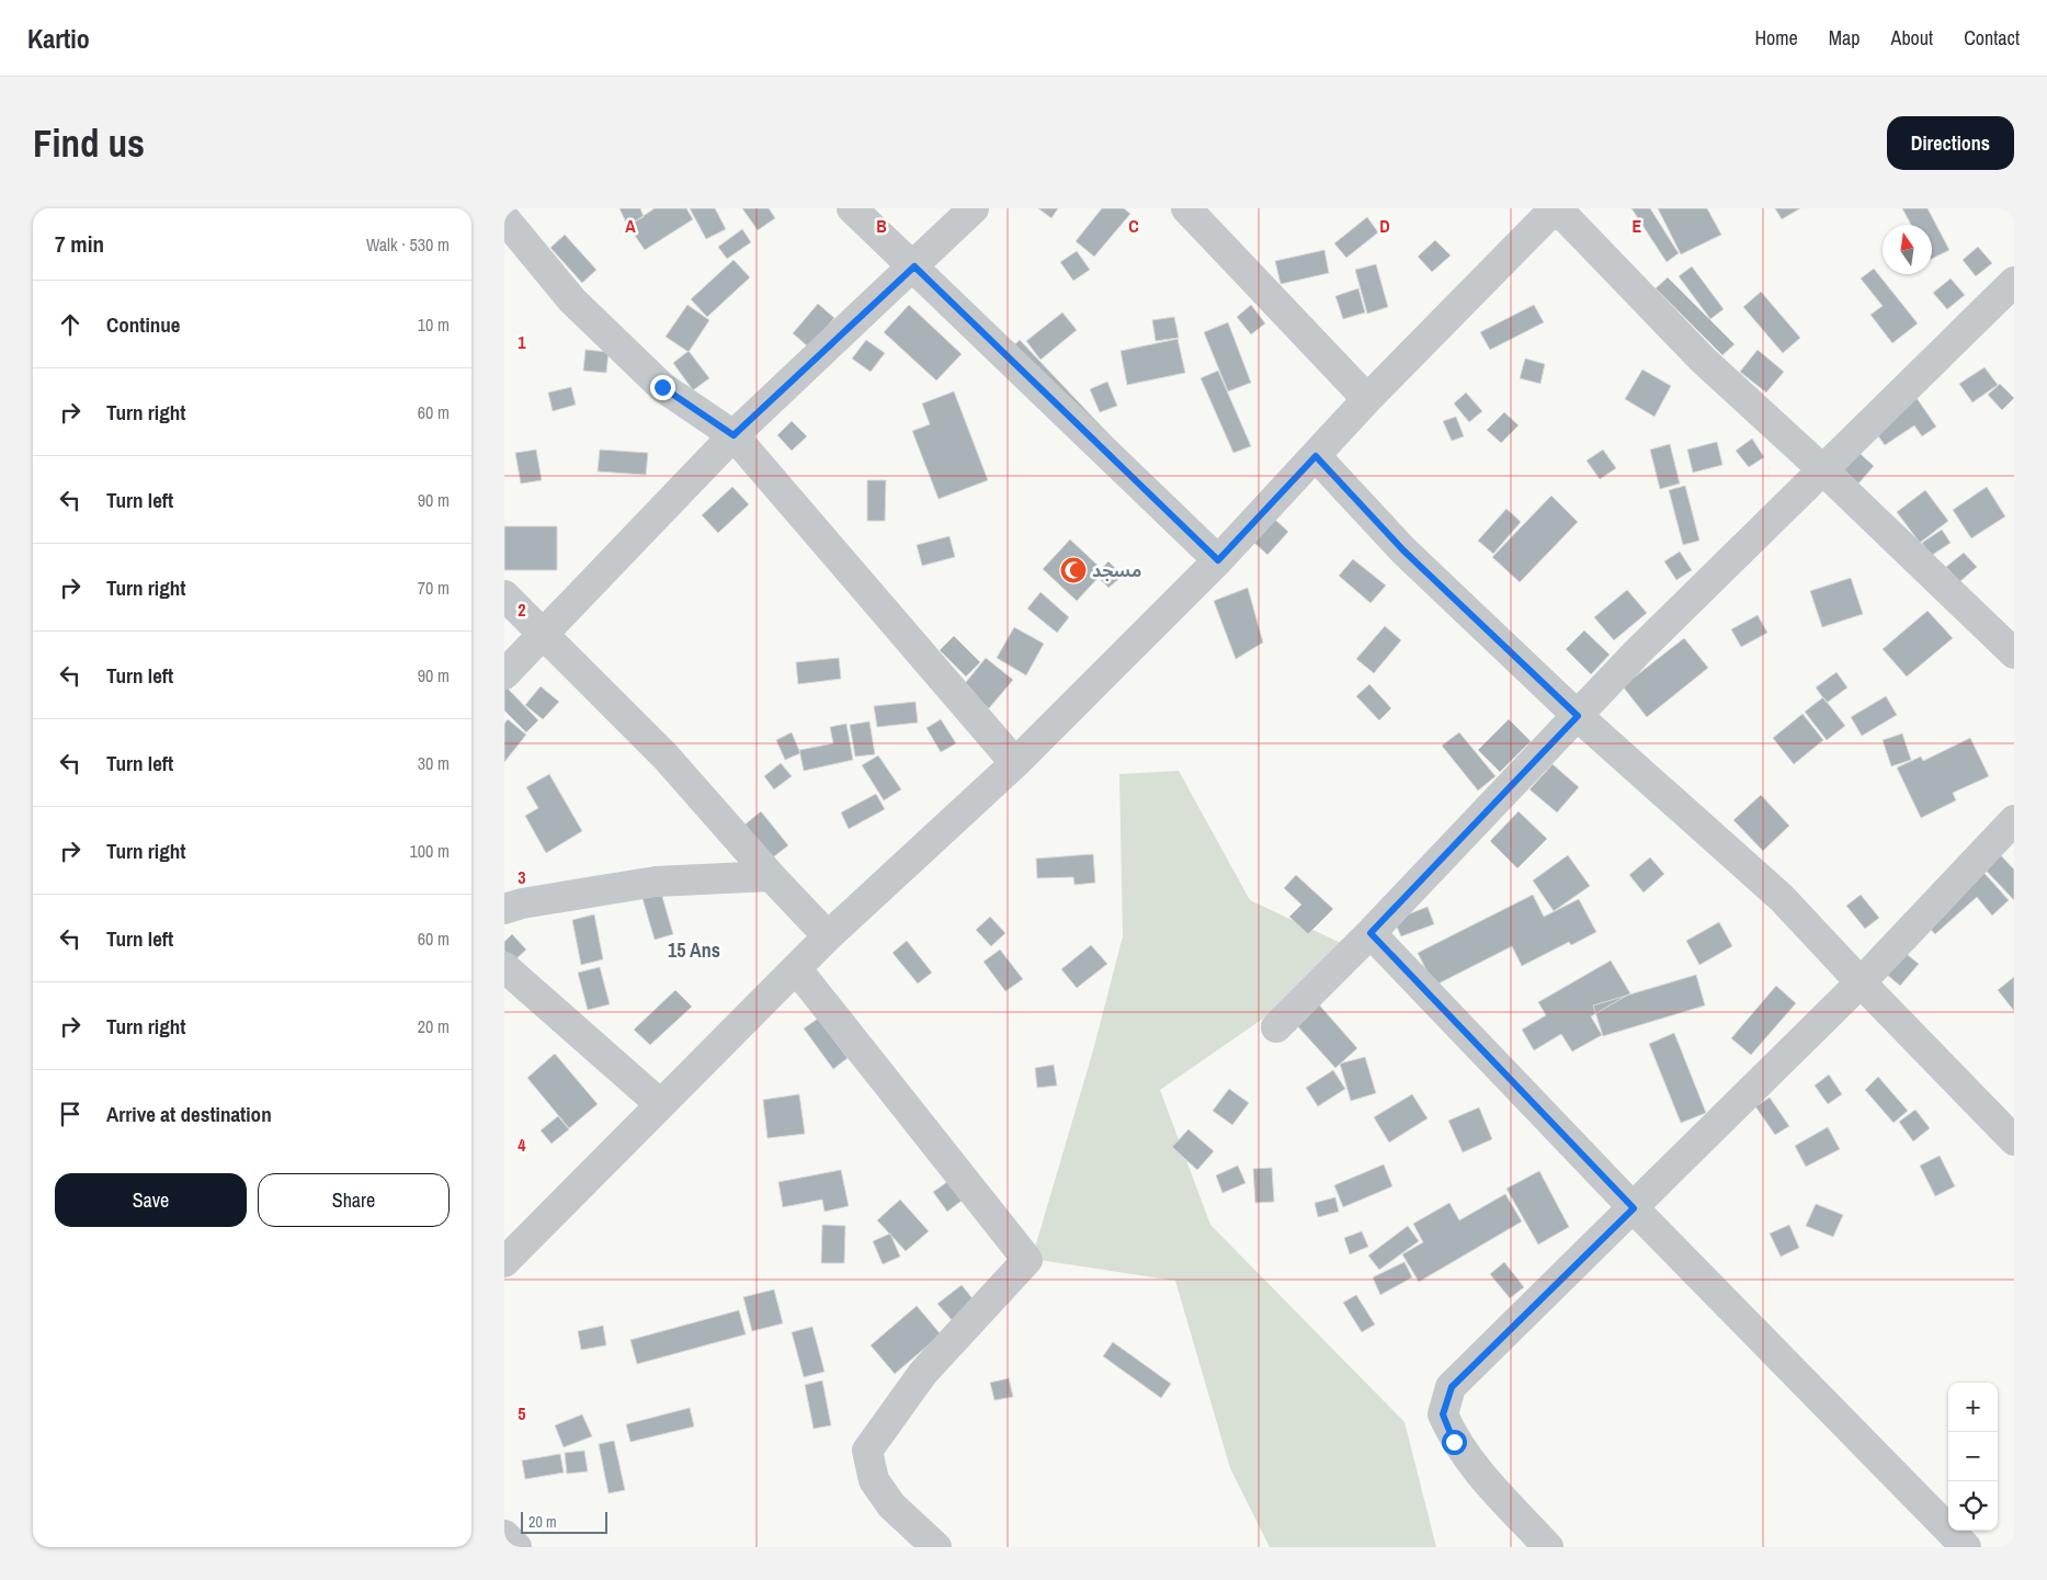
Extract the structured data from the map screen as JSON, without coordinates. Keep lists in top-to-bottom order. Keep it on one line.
{"districts":["15 Ans"],"places":{"mosque":["مسجد"]},"scale_bar":"20 m","north":"top","page":{"header":"Kartio","nav":["Home","Map","About","Contact"],"buttons":["Directions",["Save","Share"]],"title":"Find us","heading":["7 min","Walk · 530 m"],"list":[["Continue","10 m"],["Turn right","60 m"],["Turn left","90 m"],["Turn right","70 m"],["Turn left","90 m"],["Turn left","30 m"],["Turn right","100 m"],["Turn left","60 m"],["Turn right","20 m"],"Arrive at destination"],"map_buttons":["+","−"],"scale":"20 m"},"grid":{"columns":["A","B","C","D","E"],"rows":["1","2","3","4","5"]}}
